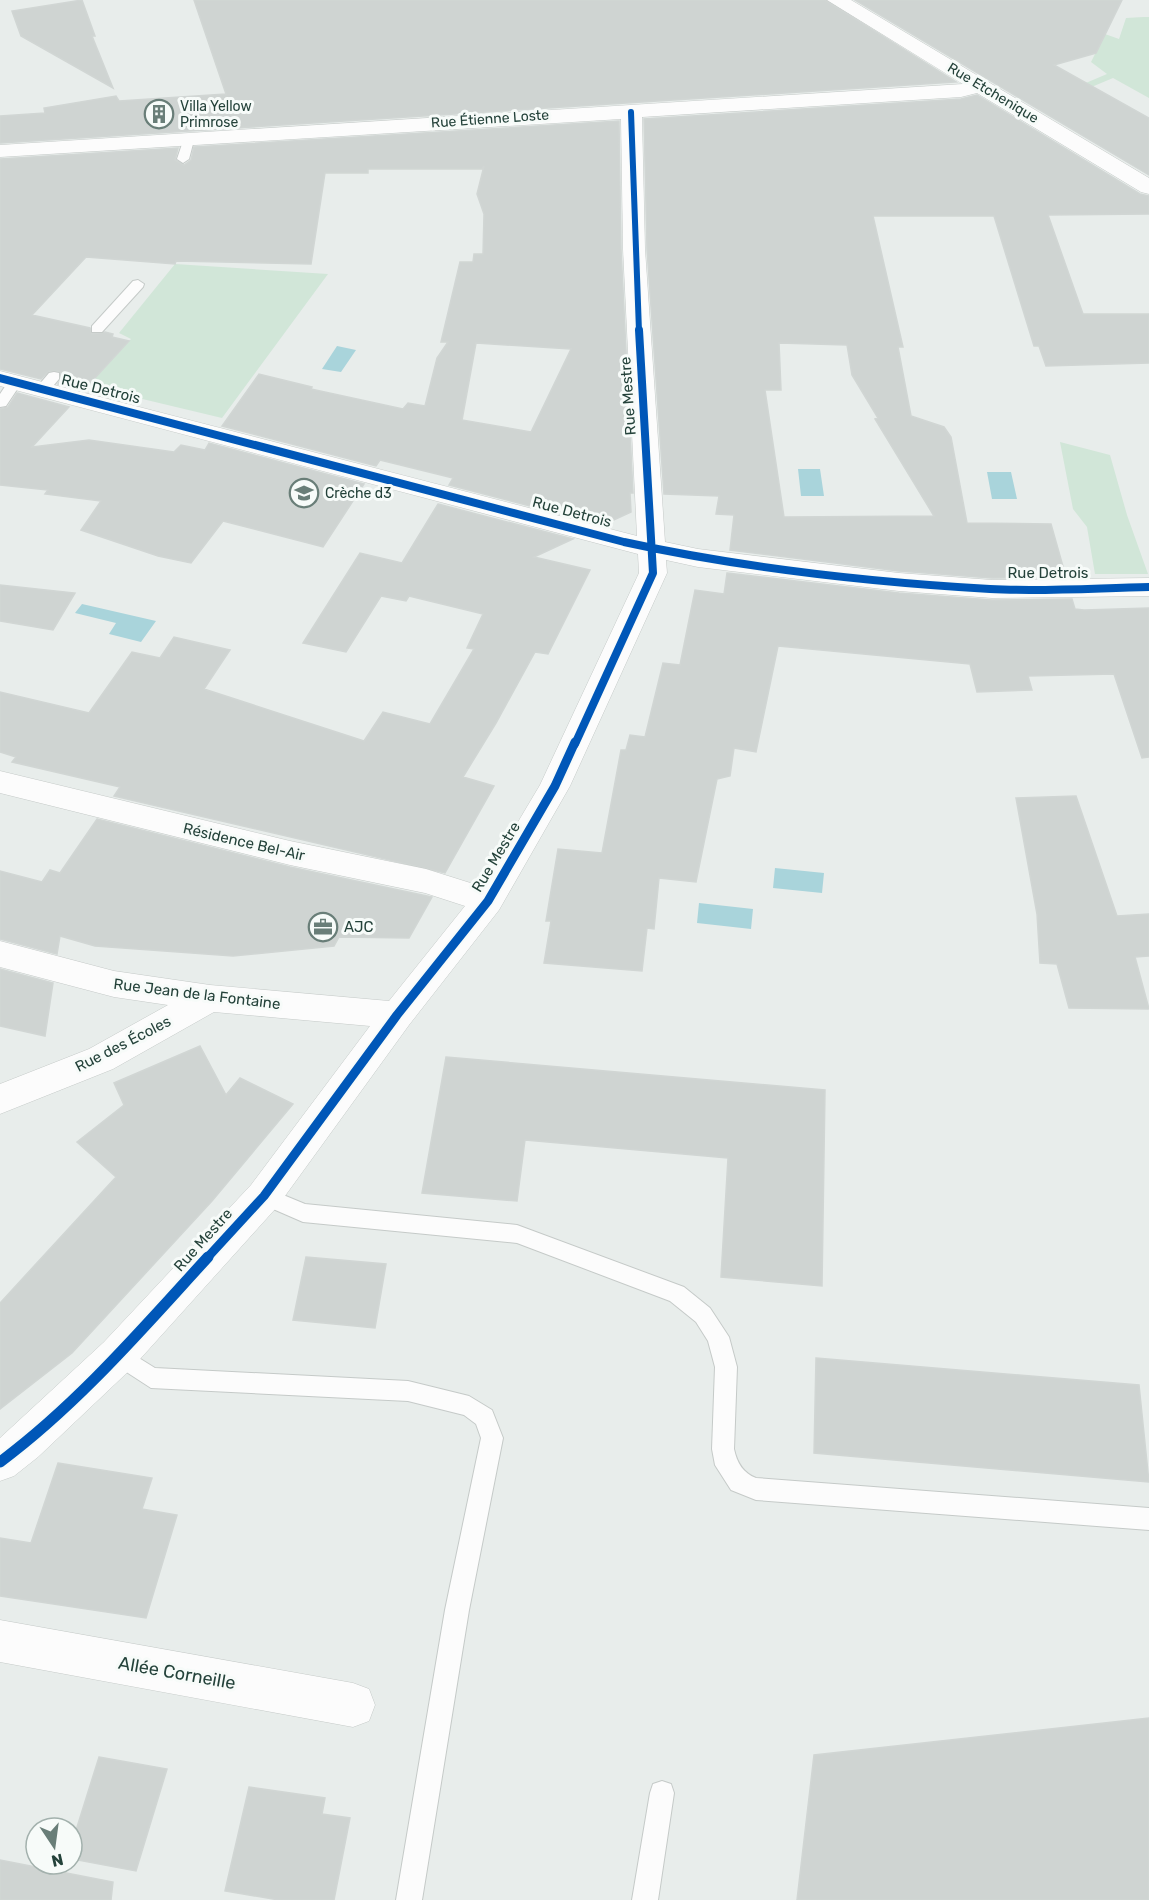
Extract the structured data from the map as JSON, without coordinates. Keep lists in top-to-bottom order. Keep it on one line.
{"streets":{"street":["Rue Etchenique","Rue Étienne Loste","Rue Detrois","Rue Mestre","Résidence Bel-Air","Rue Jean de la Fontaine","Rue des Écoles","Allée Corneille"]},"crossings":[["Rue Etchenique","Rue Étienne Loste"],["Rue Étienne Loste","Rue Mestre"],["Rue Detrois","Rue Mestre"],["Rue Mestre","Résidence Bel-Air"],["Rue Mestre","Rue Jean de la Fontaine"],["Rue Jean de la Fontaine","Rue des Écoles"]],"places":{"building":["Villa Yellow Primrose"],"school or university":["Crèche d3"],"office":["AJC"]},"north":"bottom"}
